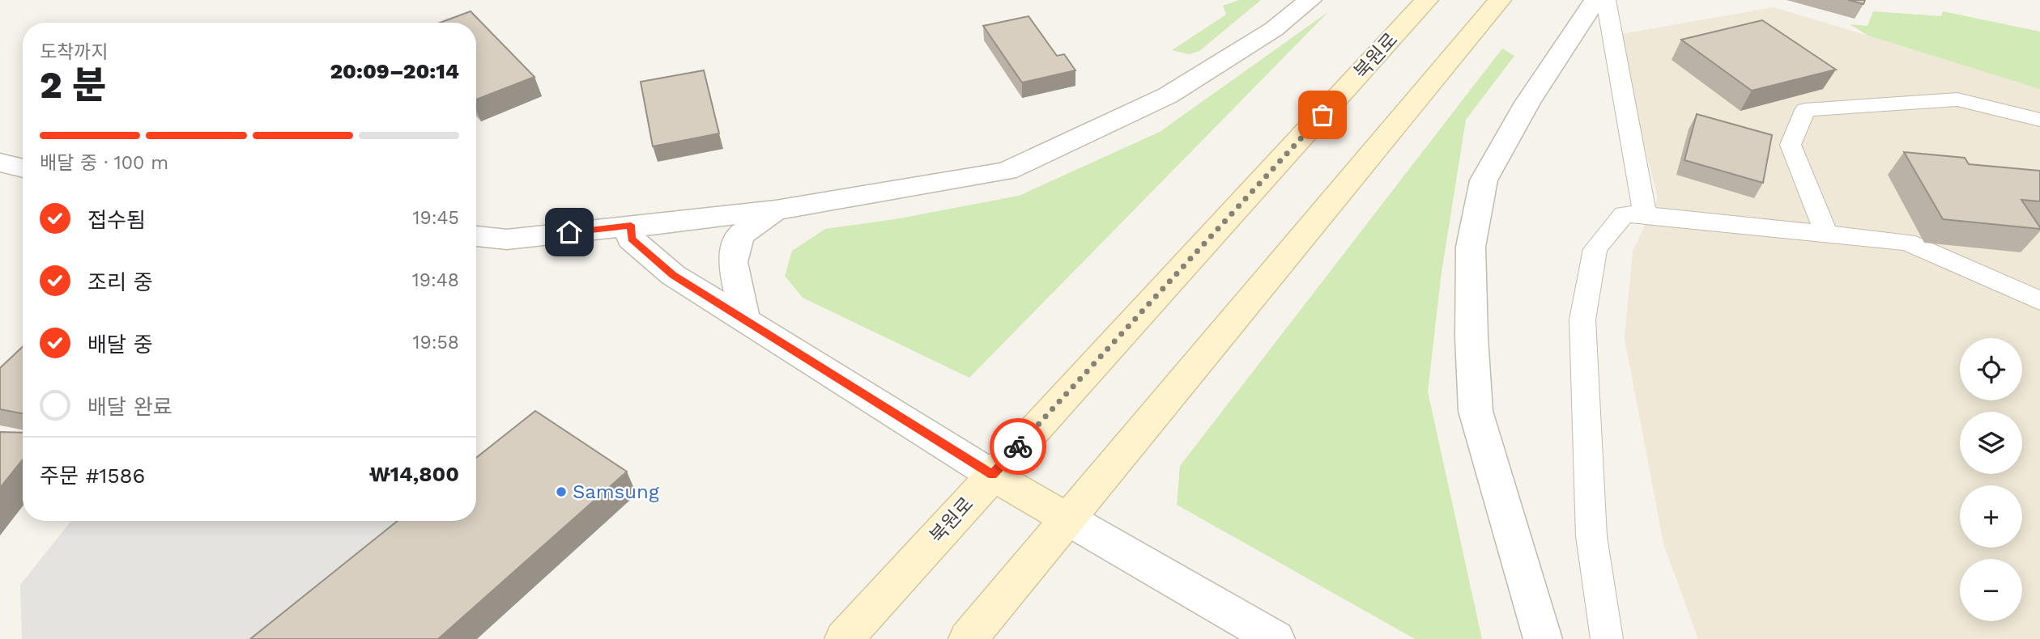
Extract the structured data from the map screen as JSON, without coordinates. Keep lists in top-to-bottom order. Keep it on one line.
{"streets":{"street":["북원로"]},"places":["Samsung"],"page":{"heading":["2 분","도착까지","20:09–20:14"],"panel":["주문 #1586","₩14,800"],"bar":"배달 중 · 100 m","list":[["접수됨","19:45"],["조리 중","19:48"],["배달 중","19:58"],"배달 완료"],"map_buttons":["+","−"]}}
